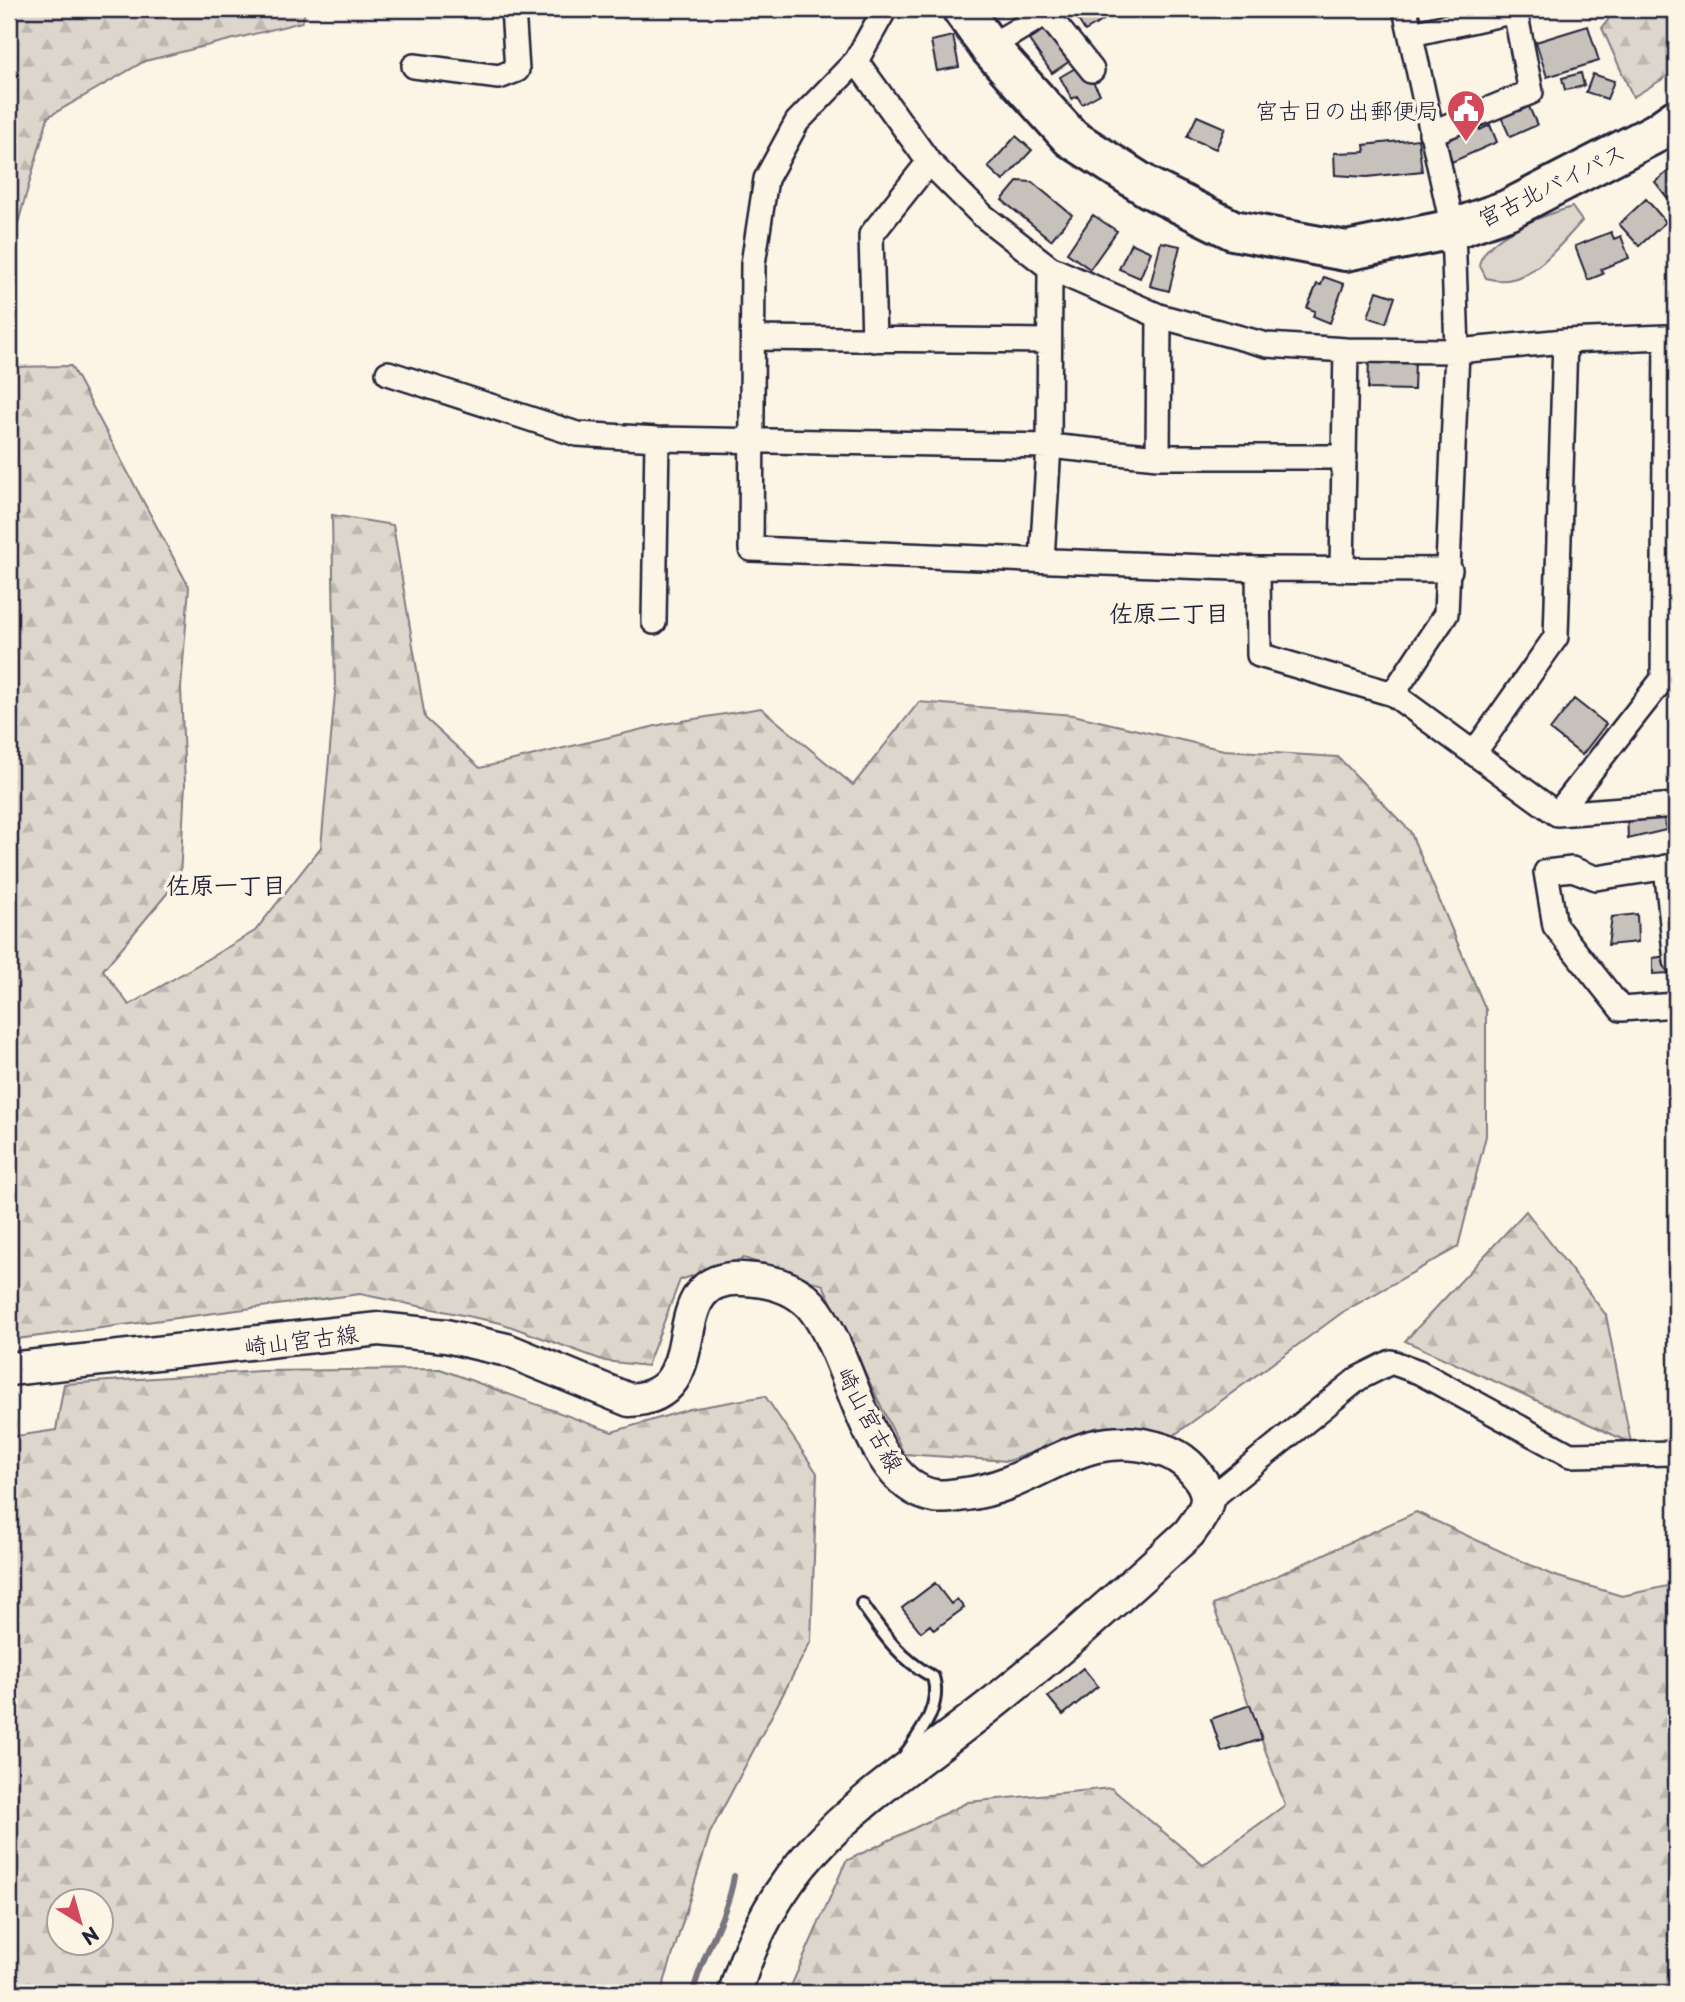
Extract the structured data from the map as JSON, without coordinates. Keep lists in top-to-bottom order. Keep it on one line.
{"streets":{"highway":["宮古北バイパス"],"main road":["崎山宮古線"]},"districts":["佐原二丁目","佐原一丁目"],"places":{"public building":["宮古日の出郵便局"]},"north":"bottom right"}
